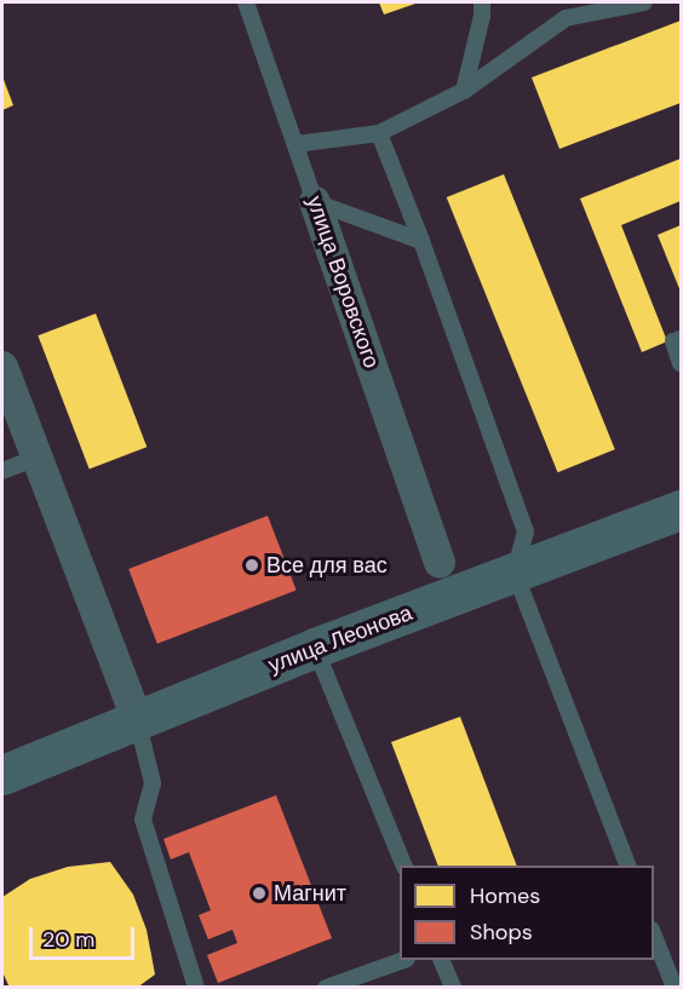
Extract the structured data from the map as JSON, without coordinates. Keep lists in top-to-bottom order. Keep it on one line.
{"streets":{"main road":["улица Леонова"],"street":["улица Воровского"]},"places":["Все для вас","Магнит"],"legend":["Homes","Shops"],"scale_bar":"20 m"}
